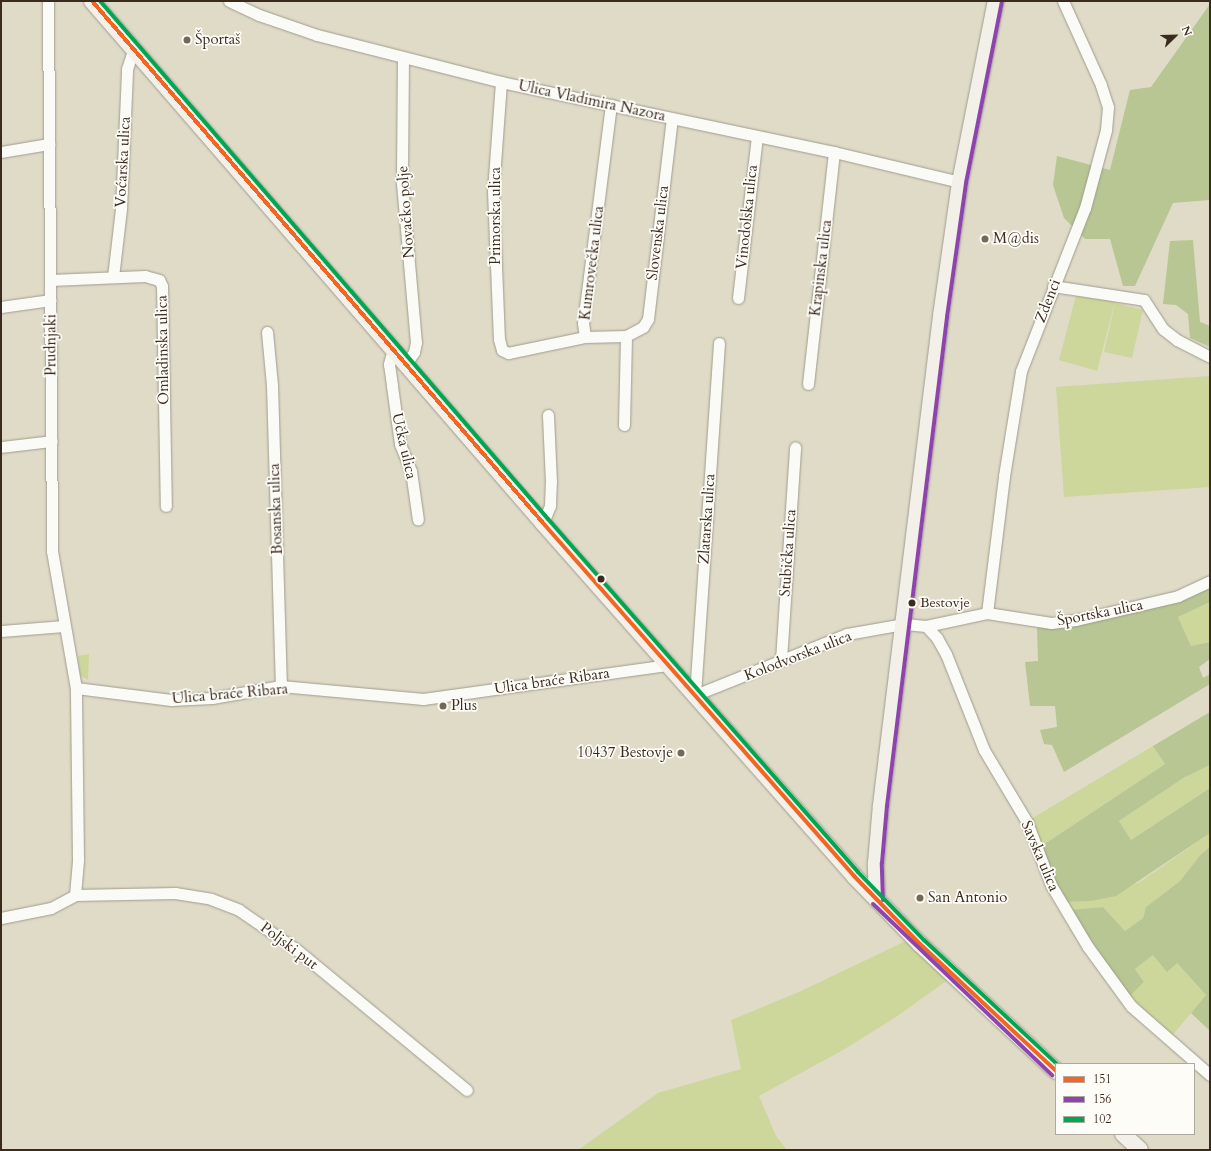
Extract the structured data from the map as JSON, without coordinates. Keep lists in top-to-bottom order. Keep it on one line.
{"streets":{"street":["Ulica Vladimira Nazora","Voćarska ulica","Novačko polje","Primorska ulica","Vinodolska ulica","Slovenska ulica","Kumrovečka ulica","Krapinska ulica","Zdenci","Prudnjaki","Omladinska ulica","Učka ulica","Bosanska ulica","Zlatarska ulica","Stubička ulica","Športska ulica","Kolodvorska ulica","Ulica braće Ribara","Savska ulica","Poljski put"]},"crossings":[["Ulica Vladimira Nazora","Novačko polje"],["Ulica Vladimira Nazora","Primorska ulica"],["Ulica Vladimira Nazora","Vinodolska ulica"],["Ulica Vladimira Nazora","Slovenska ulica"],["Ulica Vladimira Nazora","Kumrovečka ulica"],["Ulica Vladimira Nazora","Krapinska ulica"],["Voćarska ulica","Omladinska ulica"],["Primorska ulica","Kumrovečka ulica"],["Zdenci","Športska ulica"],["Zdenci","Kolodvorska ulica"],["Prudnjaki","Omladinska ulica"],["Prudnjaki","Ulica braće Ribara"],["Bosanska ulica","Ulica braće Ribara"],["Zlatarska ulica","Kolodvorska ulica"],["Stubička ulica","Kolodvorska ulica"],["Športska ulica","Kolodvorska ulica"],["Kolodvorska ulica","Savska ulica"]],"places":["Športaš","M@dis","Bestovje","Plus","10437 Bestovje","San Antonio"],"lines":["transit line 151","transit line 102","transit line 156"],"legend":["151","156","102"],"north":"top right"}
